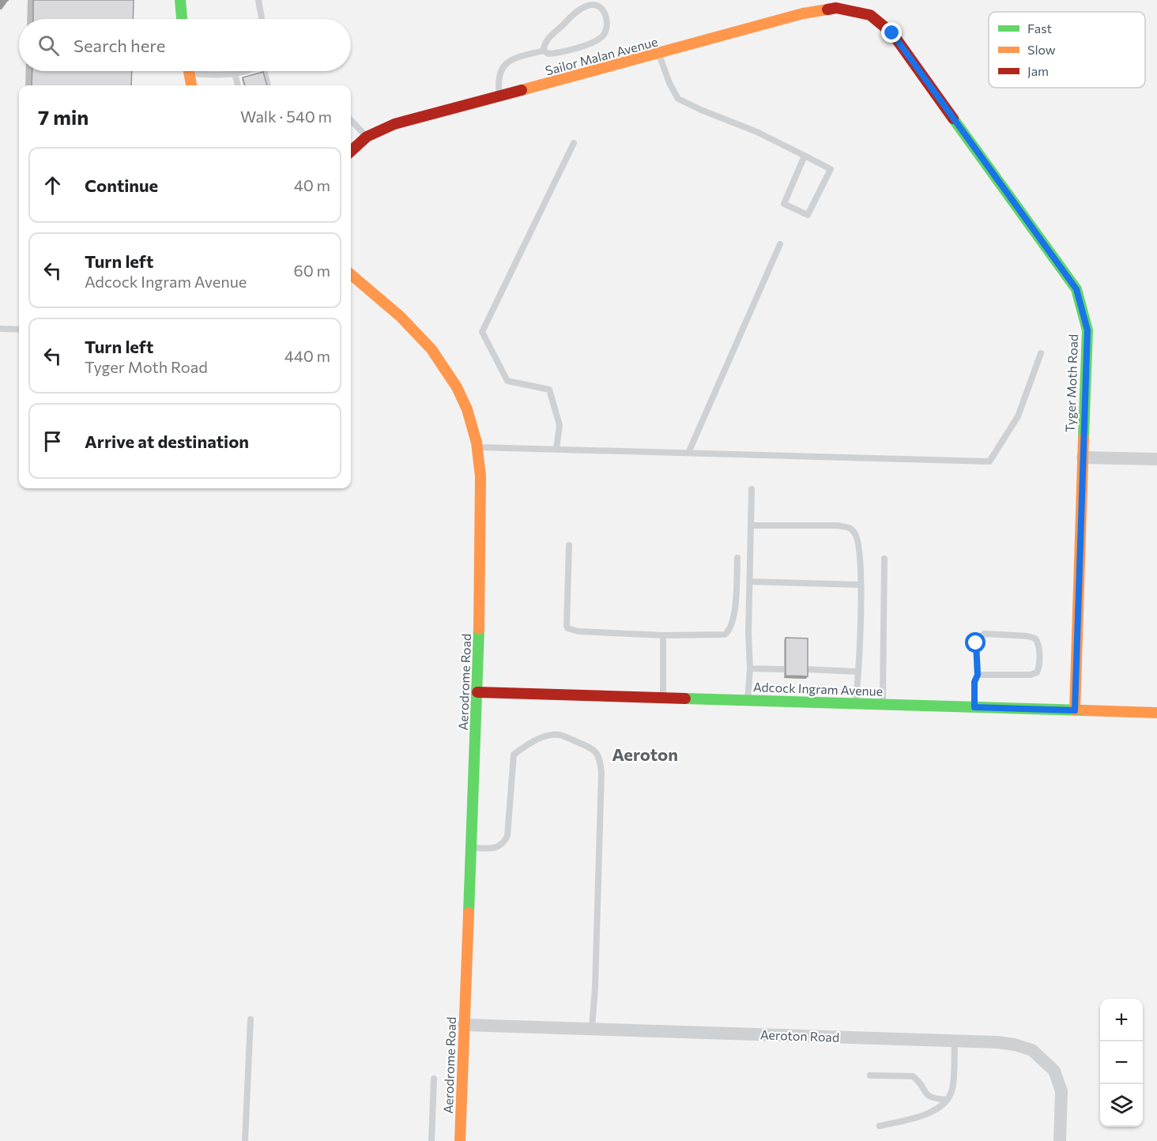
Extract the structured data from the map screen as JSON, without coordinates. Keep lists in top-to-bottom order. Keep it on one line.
{"streets":{"street":["Sailor Malan Avenue","Tyger Moth Road","Aerodrome Road","Adcock Ingram Avenue","Aeroton Road"]},"crossings":[["Sailor Malan Avenue","Tyger Moth Road"],["Tyger Moth Road","Adcock Ingram Avenue"],["Aerodrome Road","Adcock Ingram Avenue"],["Aerodrome Road","Aeroton Road"]],"districts":["Aeroton"],"legend":["Fast","Slow","Jam"],"page":{"search":"Search here","heading":["7 min","Walk · 540 m"],"list":[["Continue","40 m"],["Turn left","Adcock Ingram Avenue","60 m"],["Turn left","Tyger Moth Road","440 m"],"Arrive at destination"],"map_buttons":["+","−"]}}
